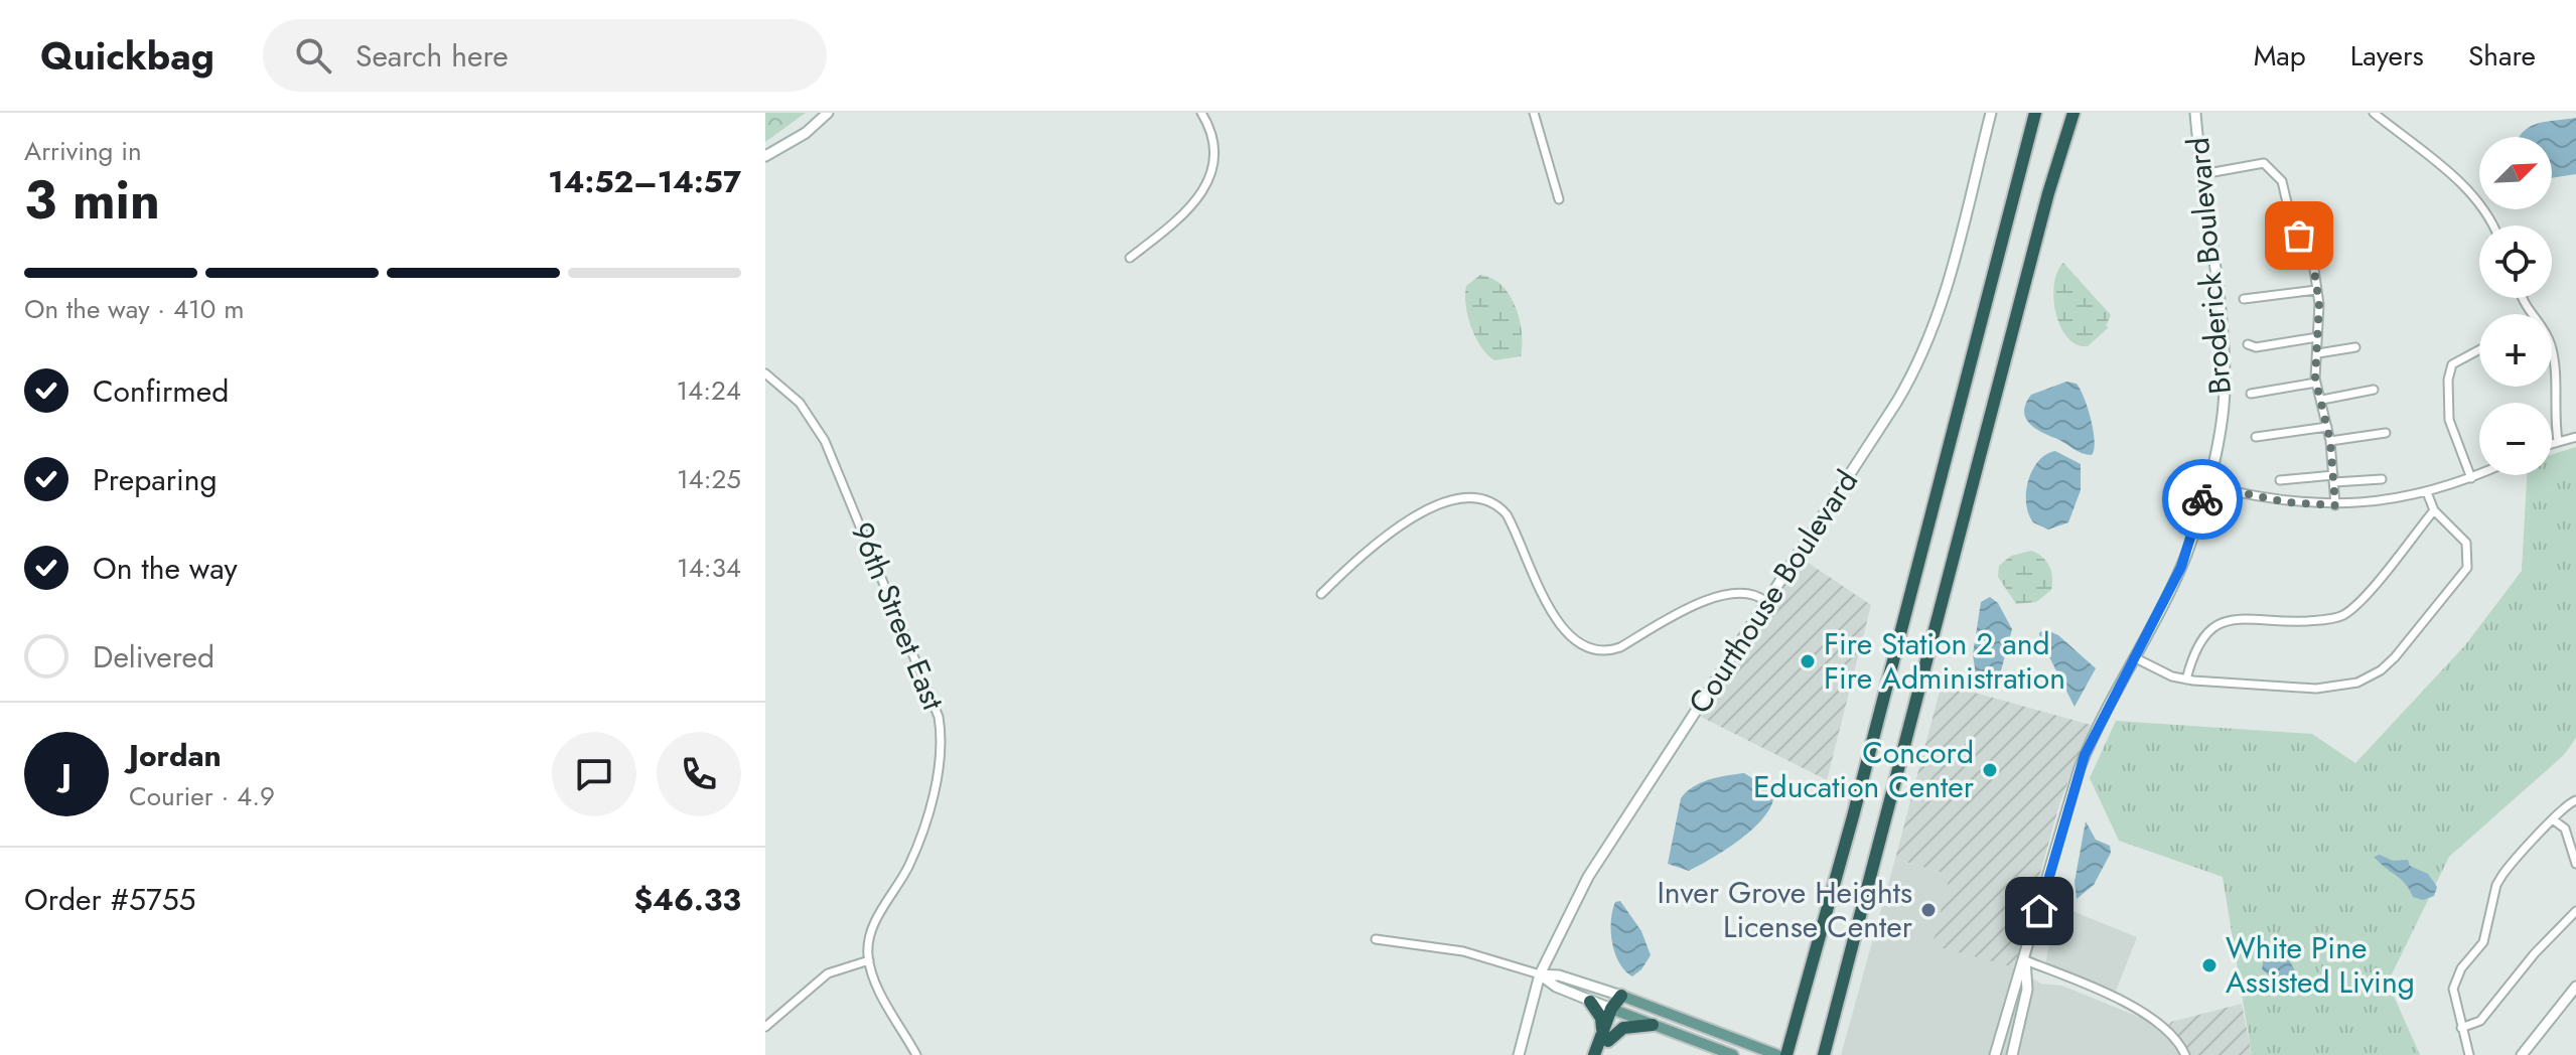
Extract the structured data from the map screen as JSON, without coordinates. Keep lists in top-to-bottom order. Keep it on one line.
{"streets":{"street":["Broderick Boulevard","Courthouse Boulevard","96th Street East"]},"places":["Fire Station 2 and Fire Administration","Concord Education Center","Inver Grove Heights License Center","White Pine Assisted Living"],"north":"top right","page":{"header":"Quickbag","search":"Search here","nav":["Map","Layers","Share"],"heading":["3 min","Arriving in","14:52–14:57"],"panel":["Jordan","Courier · 4.9","Order #5755","$46.33"],"map_buttons":["+","−"],"bar":"On the way · 410 m","list":[["Confirmed","14:24"],["Preparing","14:25"],["On the way","14:34"],"Delivered"],"round":"J"}}
